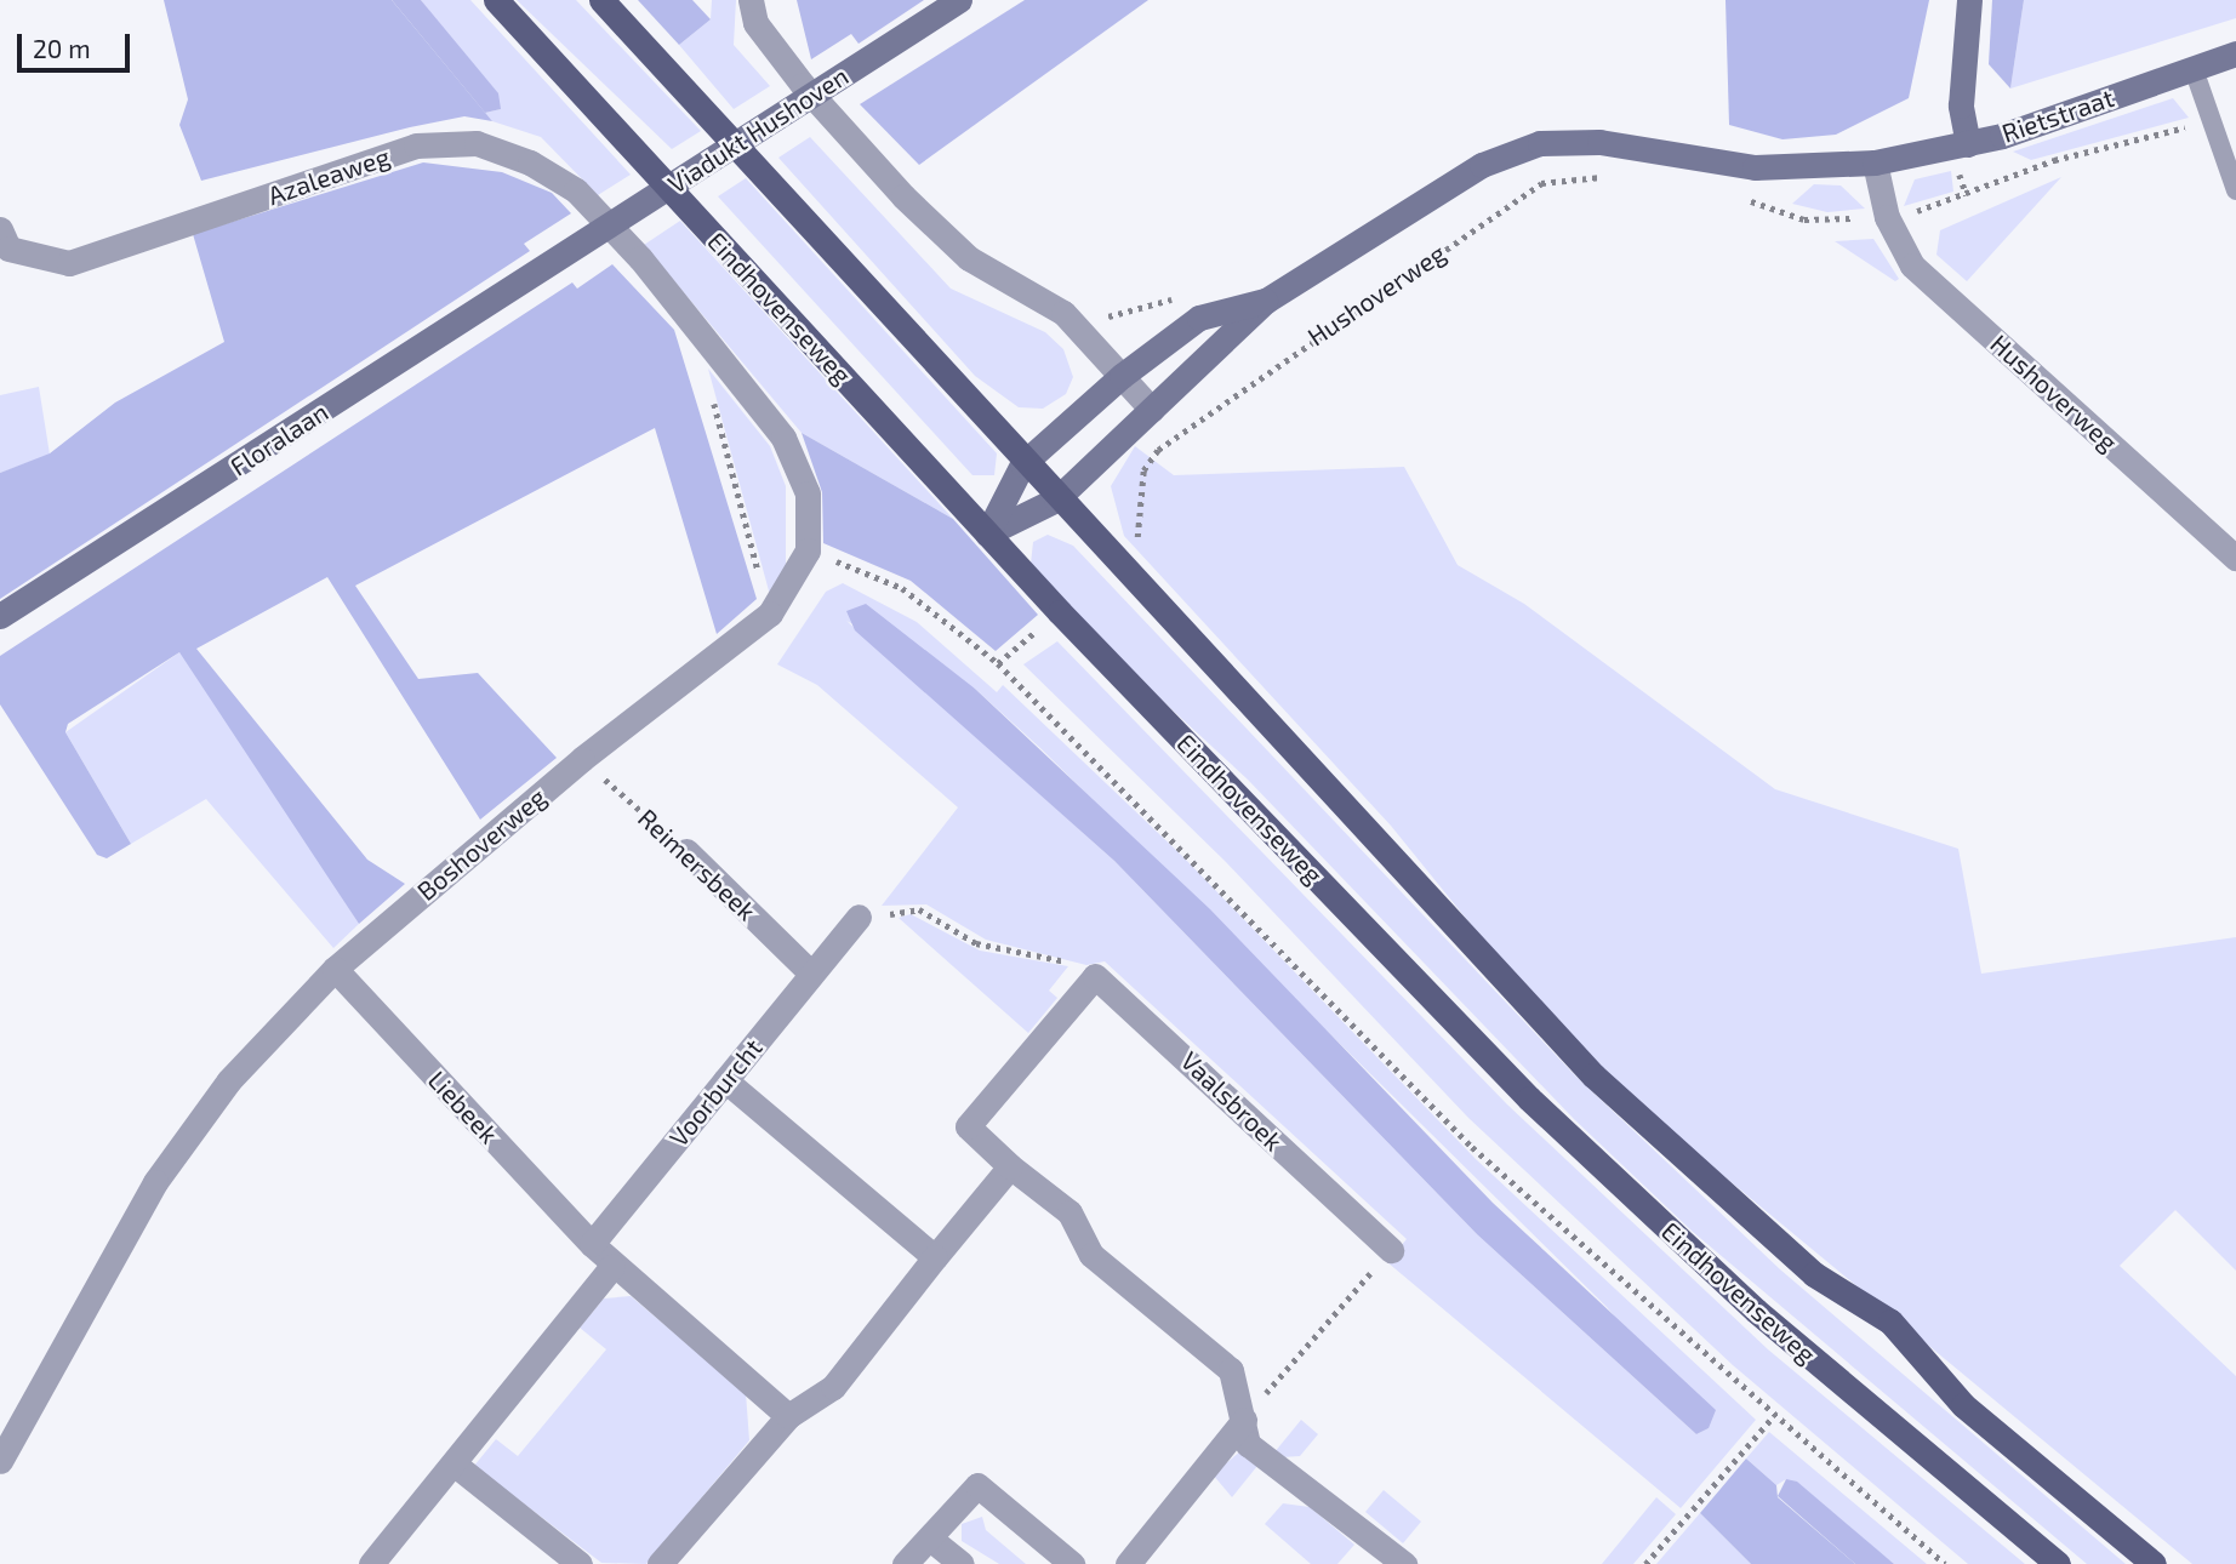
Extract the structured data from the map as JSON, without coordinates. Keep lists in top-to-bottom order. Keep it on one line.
{"streets":{"main road":["Eindhovenseweg"],"street":["Rietstraat","Viadukt Hushoven","Azaleaweg","Hushoverweg","Floralaan","Boshoverweg","Reimersbeek","Voorburcht","Vaalsbroek","Liebeek"]},"crossings":[["Rietstraat","Hushoverweg"],["Viadukt Hushoven","Floralaan"],["Azaleaweg","Boshoverweg"],["Hushoverweg","Eindhovenseweg"],["Boshoverweg","Reimersbeek"],["Boshoverweg","Liebeek"],["Reimersbeek","Voorburcht"],["Voorburcht","Liebeek"]],"scale_bar":"20 m"}
